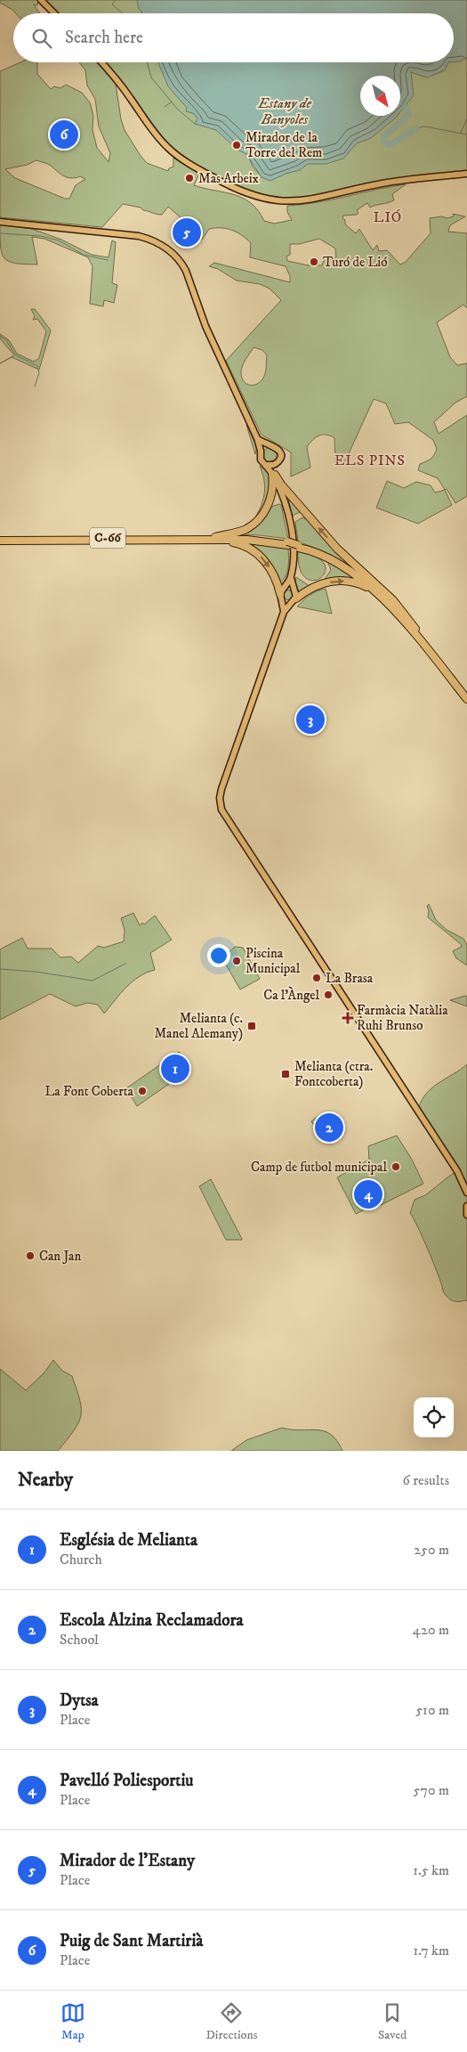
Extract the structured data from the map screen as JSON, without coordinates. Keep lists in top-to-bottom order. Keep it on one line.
{"streets":{"highway":["C-66"]},"districts":["LIÓ","ELS PINS"],"water":["Estany de Banyoles"],"places":{"other":["Mirador de la Torre del Rem","Mas Arbeix","Turó de Lió","Piscina Municipal","La Brasa","Ca l'Àngel","La Font Coberta","Camp de futbol municipal","Can Jan"],"health":["Farmàcia Natàlia Ruhi Brunso"],"transit":["Melianta (c. Manel Alemany)","Melianta (ctra. Fontcoberta)"]},"north":"bottom right","page":{"search":"Search here","pins":["6","5","3","1","2","4"],"heading":["Nearby","6 results"],"list":[{"mark":"1","name":"Església de Melianta","note":"Church","value":"250 m"},{"mark":"2","name":"Escola Alzina Reclamadora","note":"School","value":"420 m"},{"mark":"3","name":"Dytsa","note":"Place","value":"510 m"},{"mark":"4","name":"Pavelló Poliesportiu","note":"Place","value":"570 m"},{"mark":"5","name":"Mirador de l'Estany","note":"Place","value":"1.5 km"},{"mark":"6","name":"Puig de Sant Martirià","note":"Place","value":"1.7 km"}],"nav":["Map","Directions","Saved"]}}
